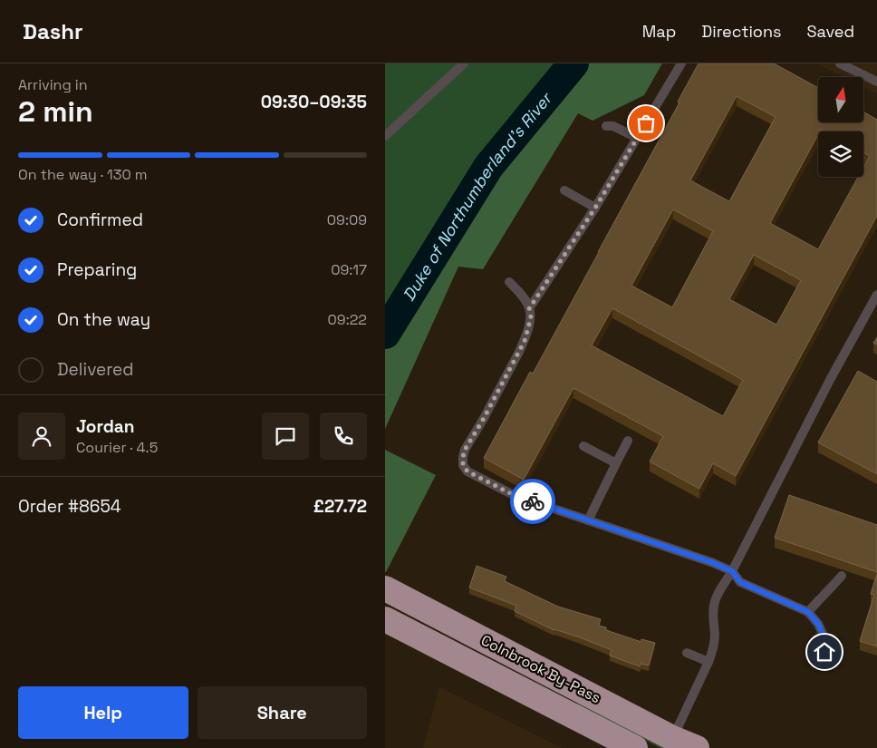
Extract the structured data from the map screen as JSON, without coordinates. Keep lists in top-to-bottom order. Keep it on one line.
{"streets":{"highway":["Colnbrook By-Pass"]},"water":["Duke of Northumberland's River"],"north":"top","page":{"header":"Dashr","nav":["Map","Directions","Saved"],"heading":["2 min","Arriving in","09:30–09:35"],"panel":["Jordan","Courier · 4.5","Order #8654","£27.72"],"bar":"On the way · 130 m","list":[["Confirmed","09:09"],["Preparing","09:17"],["On the way","09:22"],"Delivered"],"buttons":["Help","Share"]}}
